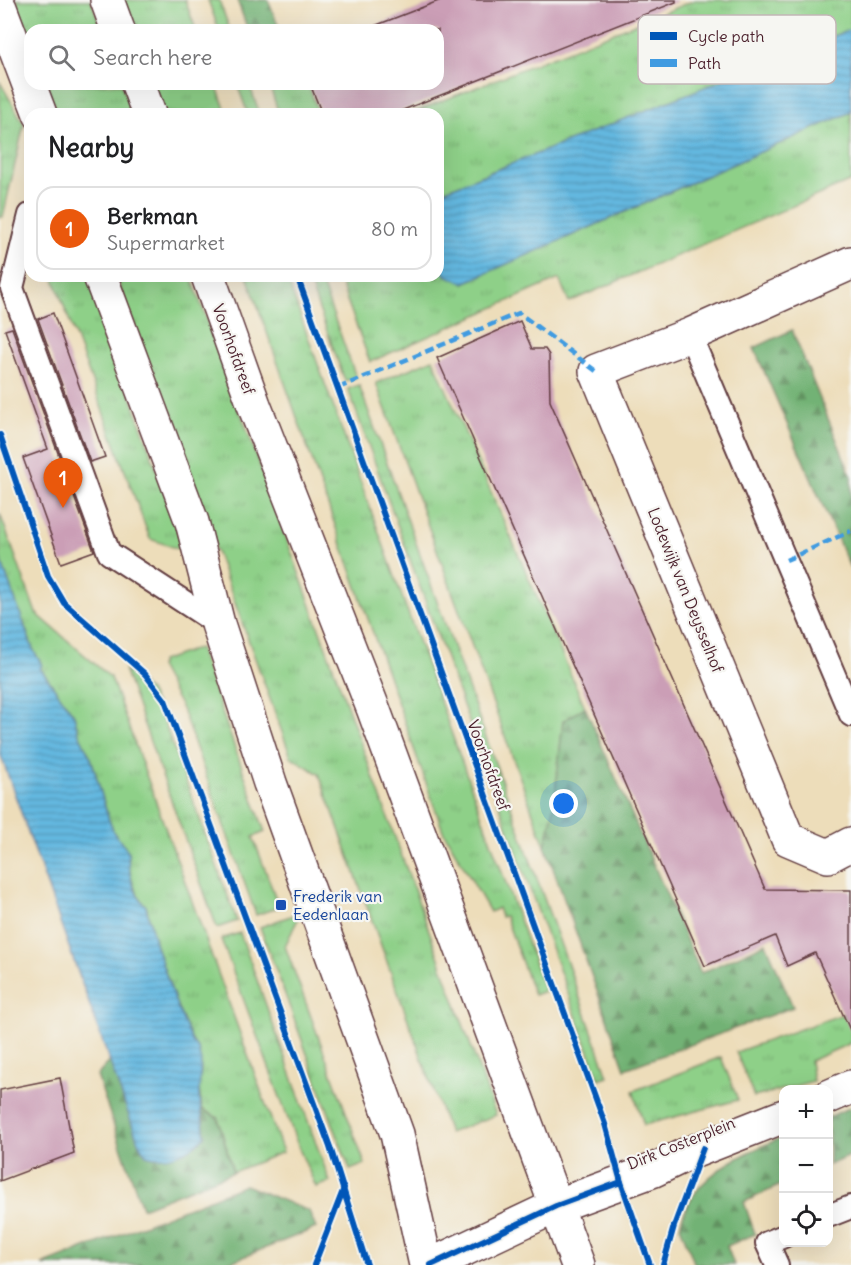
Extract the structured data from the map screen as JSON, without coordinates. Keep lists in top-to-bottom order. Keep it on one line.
{"streets":{"street":["Voorhofdreef","Lodewijk van Deysselhof","Dirk Costerplein"]},"crossings":[["Voorhofdreef","Dirk Costerplein"]],"places":{"transit":["Frederik van Eedenlaan"]},"legend":["Cycle path","Path"],"page":{"search":"Search here","heading":"Nearby","list":[{"mark":"1","name":"Berkman","note":"Supermarket","value":"80 m"}],"pins":"1","map_buttons":["+","−"]}}
